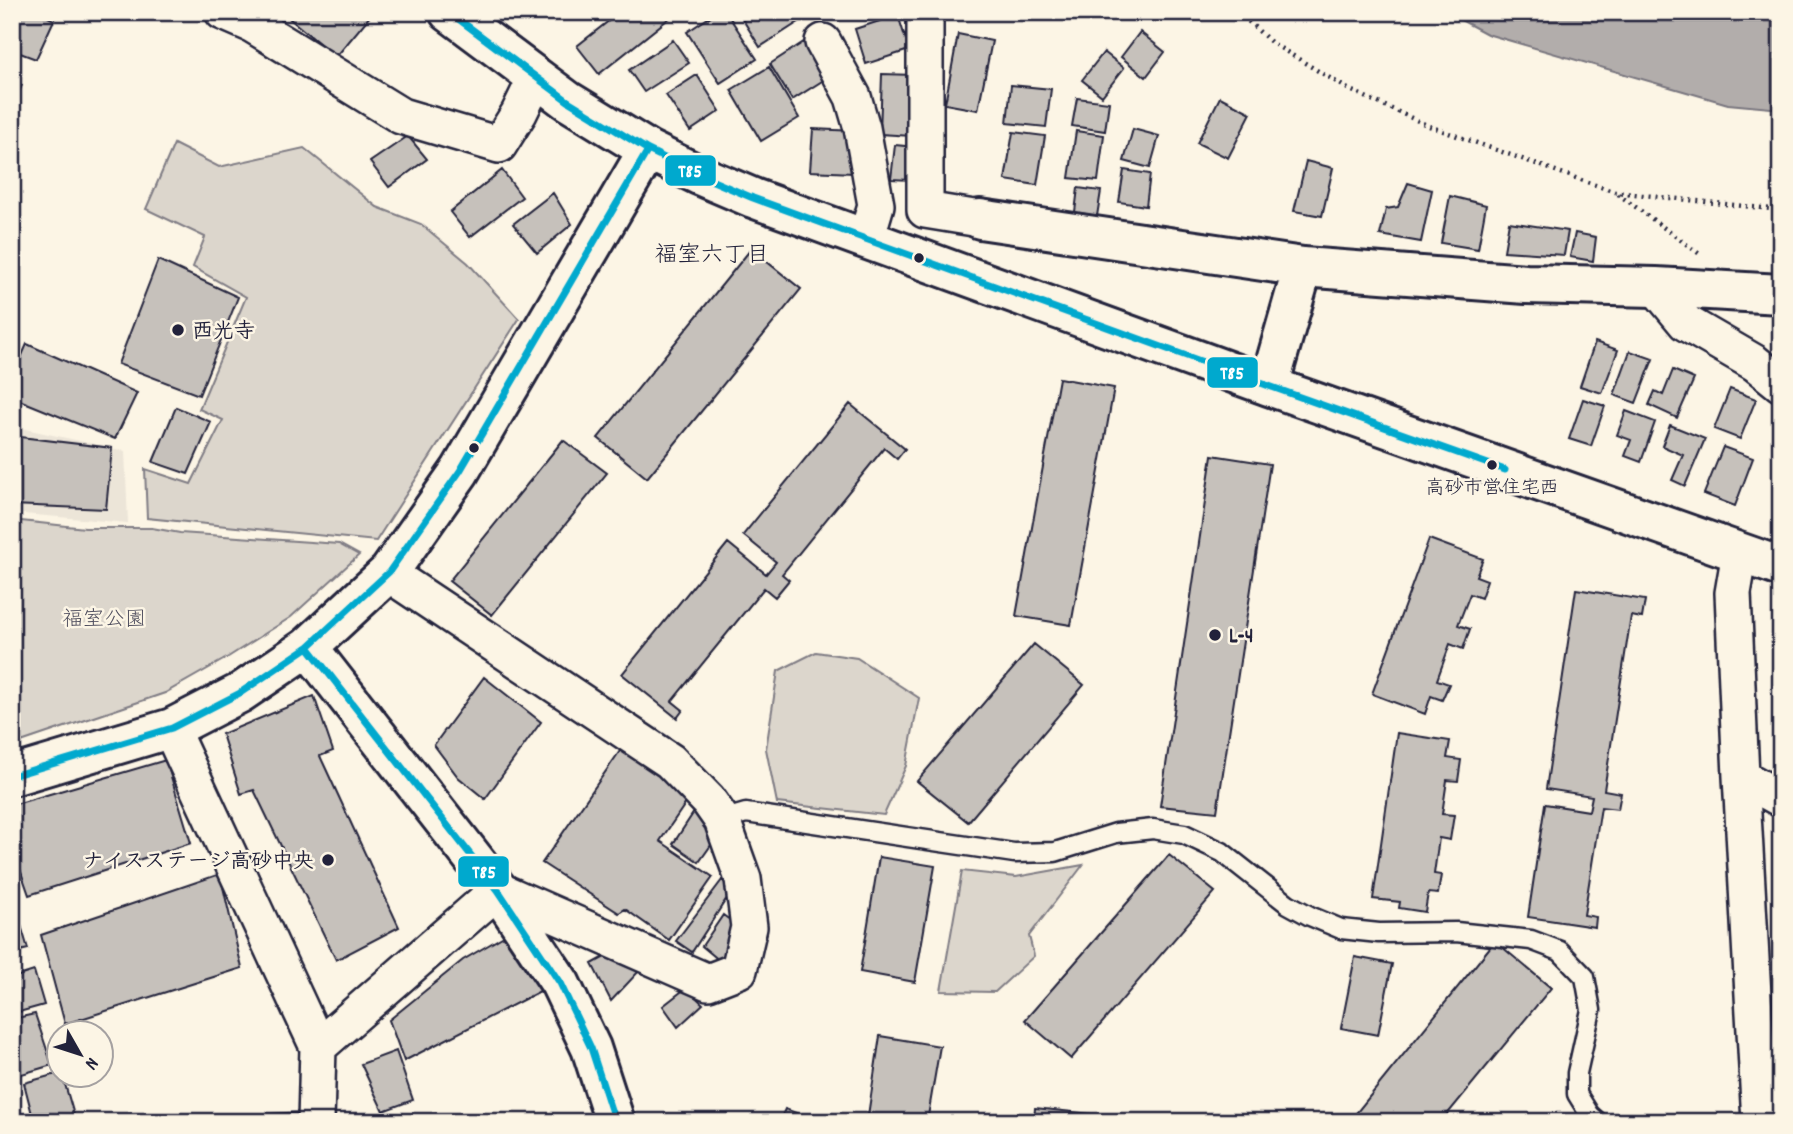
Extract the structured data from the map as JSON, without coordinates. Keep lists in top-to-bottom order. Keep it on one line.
{"districts":["福室六丁目"],"parks":["福室公園"],"places":["西光寺","高砂市営住宅西","L-4","ナイスステージ高砂中央"],"lines":["transit line T85"],"north":"bottom right"}
